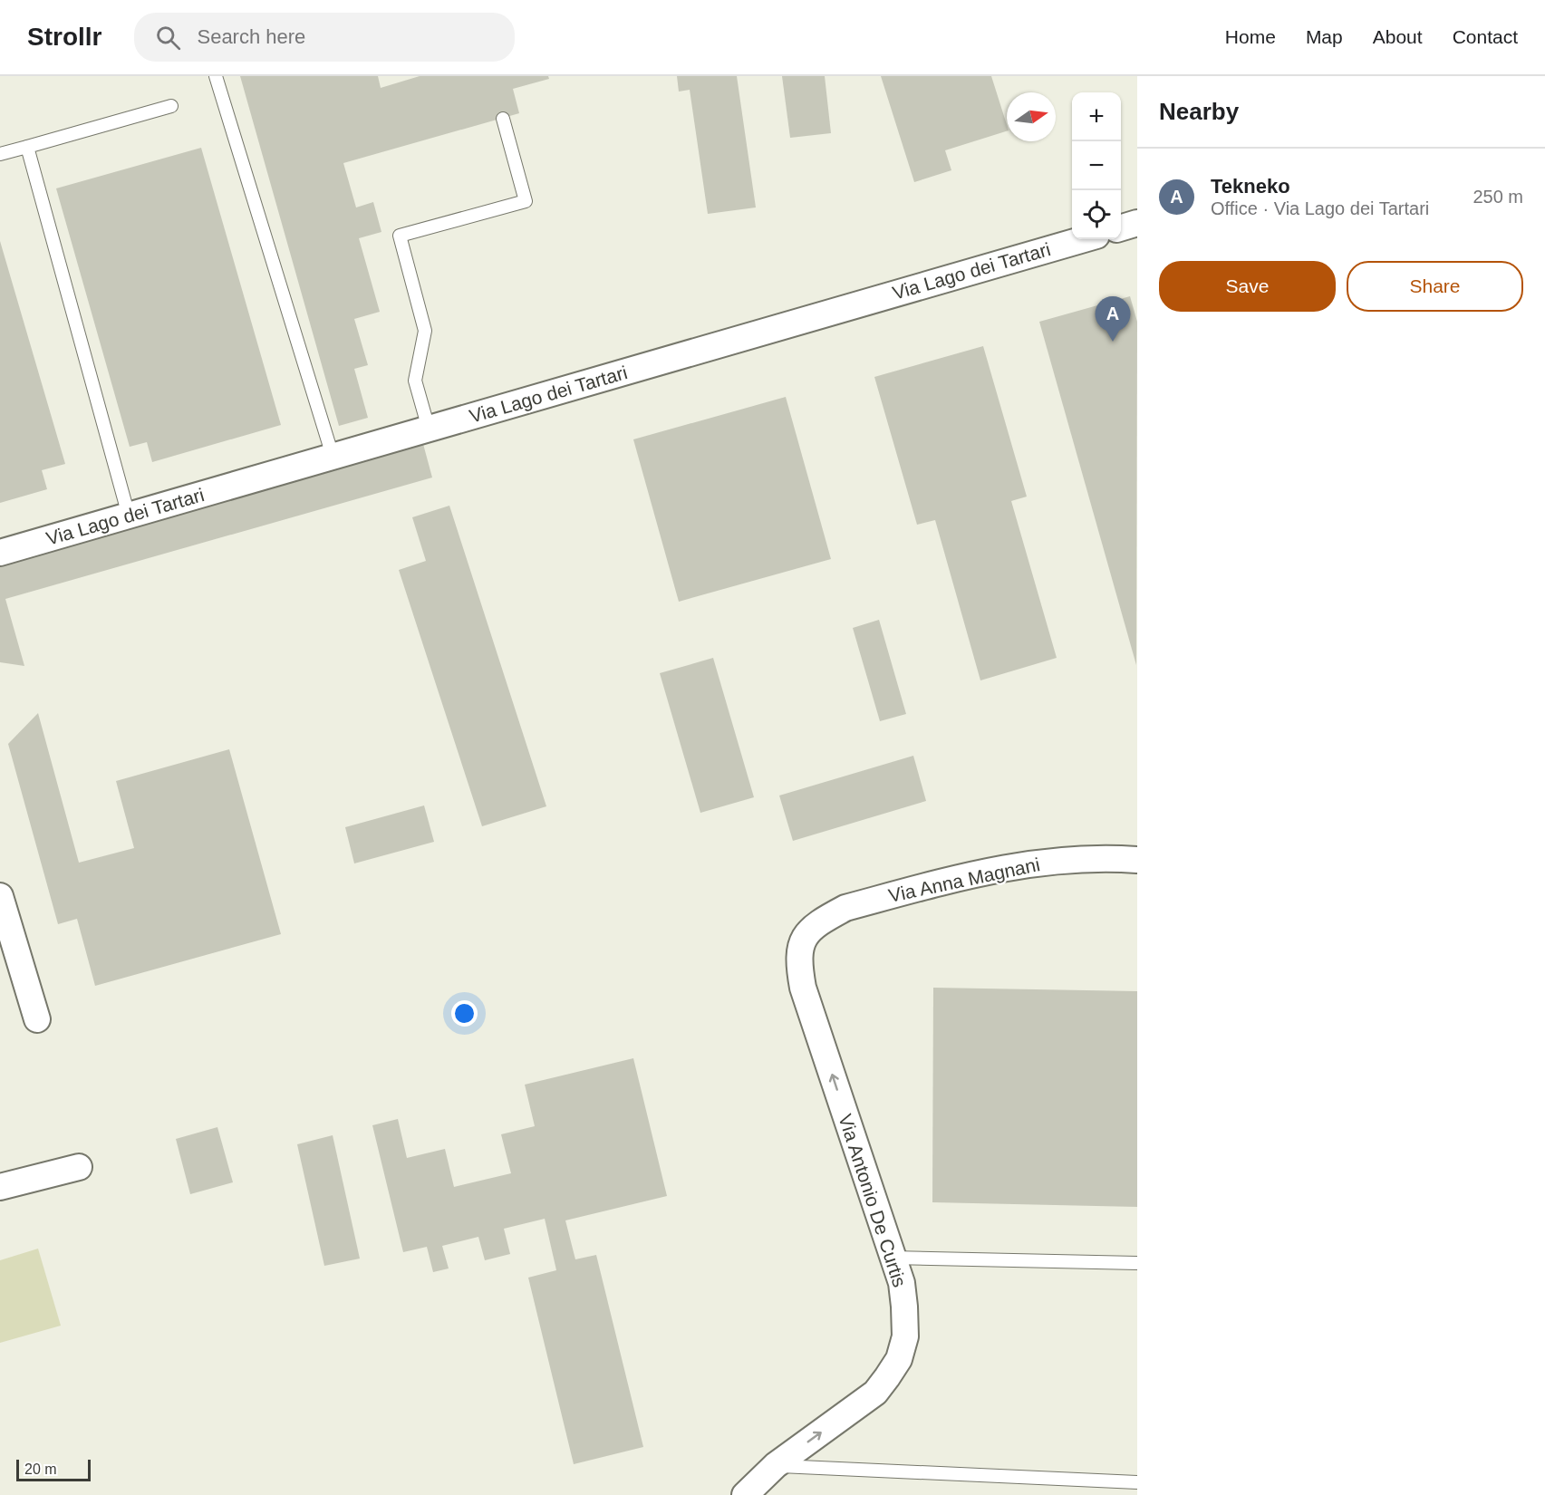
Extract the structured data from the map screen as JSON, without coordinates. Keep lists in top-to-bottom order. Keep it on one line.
{"streets":{"street":["Via Lago dei Tartari","Via Anna Magnani","Via Antonio De Curtis"]},"crossings":[["Via Anna Magnani","Via Antonio De Curtis"]],"one_way":["Via Antonio De Curtis"],"scale_bar":"20 m","north":"right","page":{"header":"Strollr","search":"Search here","nav":["Home","Map","About","Contact"],"heading":"Nearby","map_buttons":["+","−"],"list":[{"mark":"A","name":"Tekneko","note":"Office · Via Lago dei Tartari","value":"250 m"}],"buttons":["Save","Share"],"pins":"A","scale":"20 m"}}
